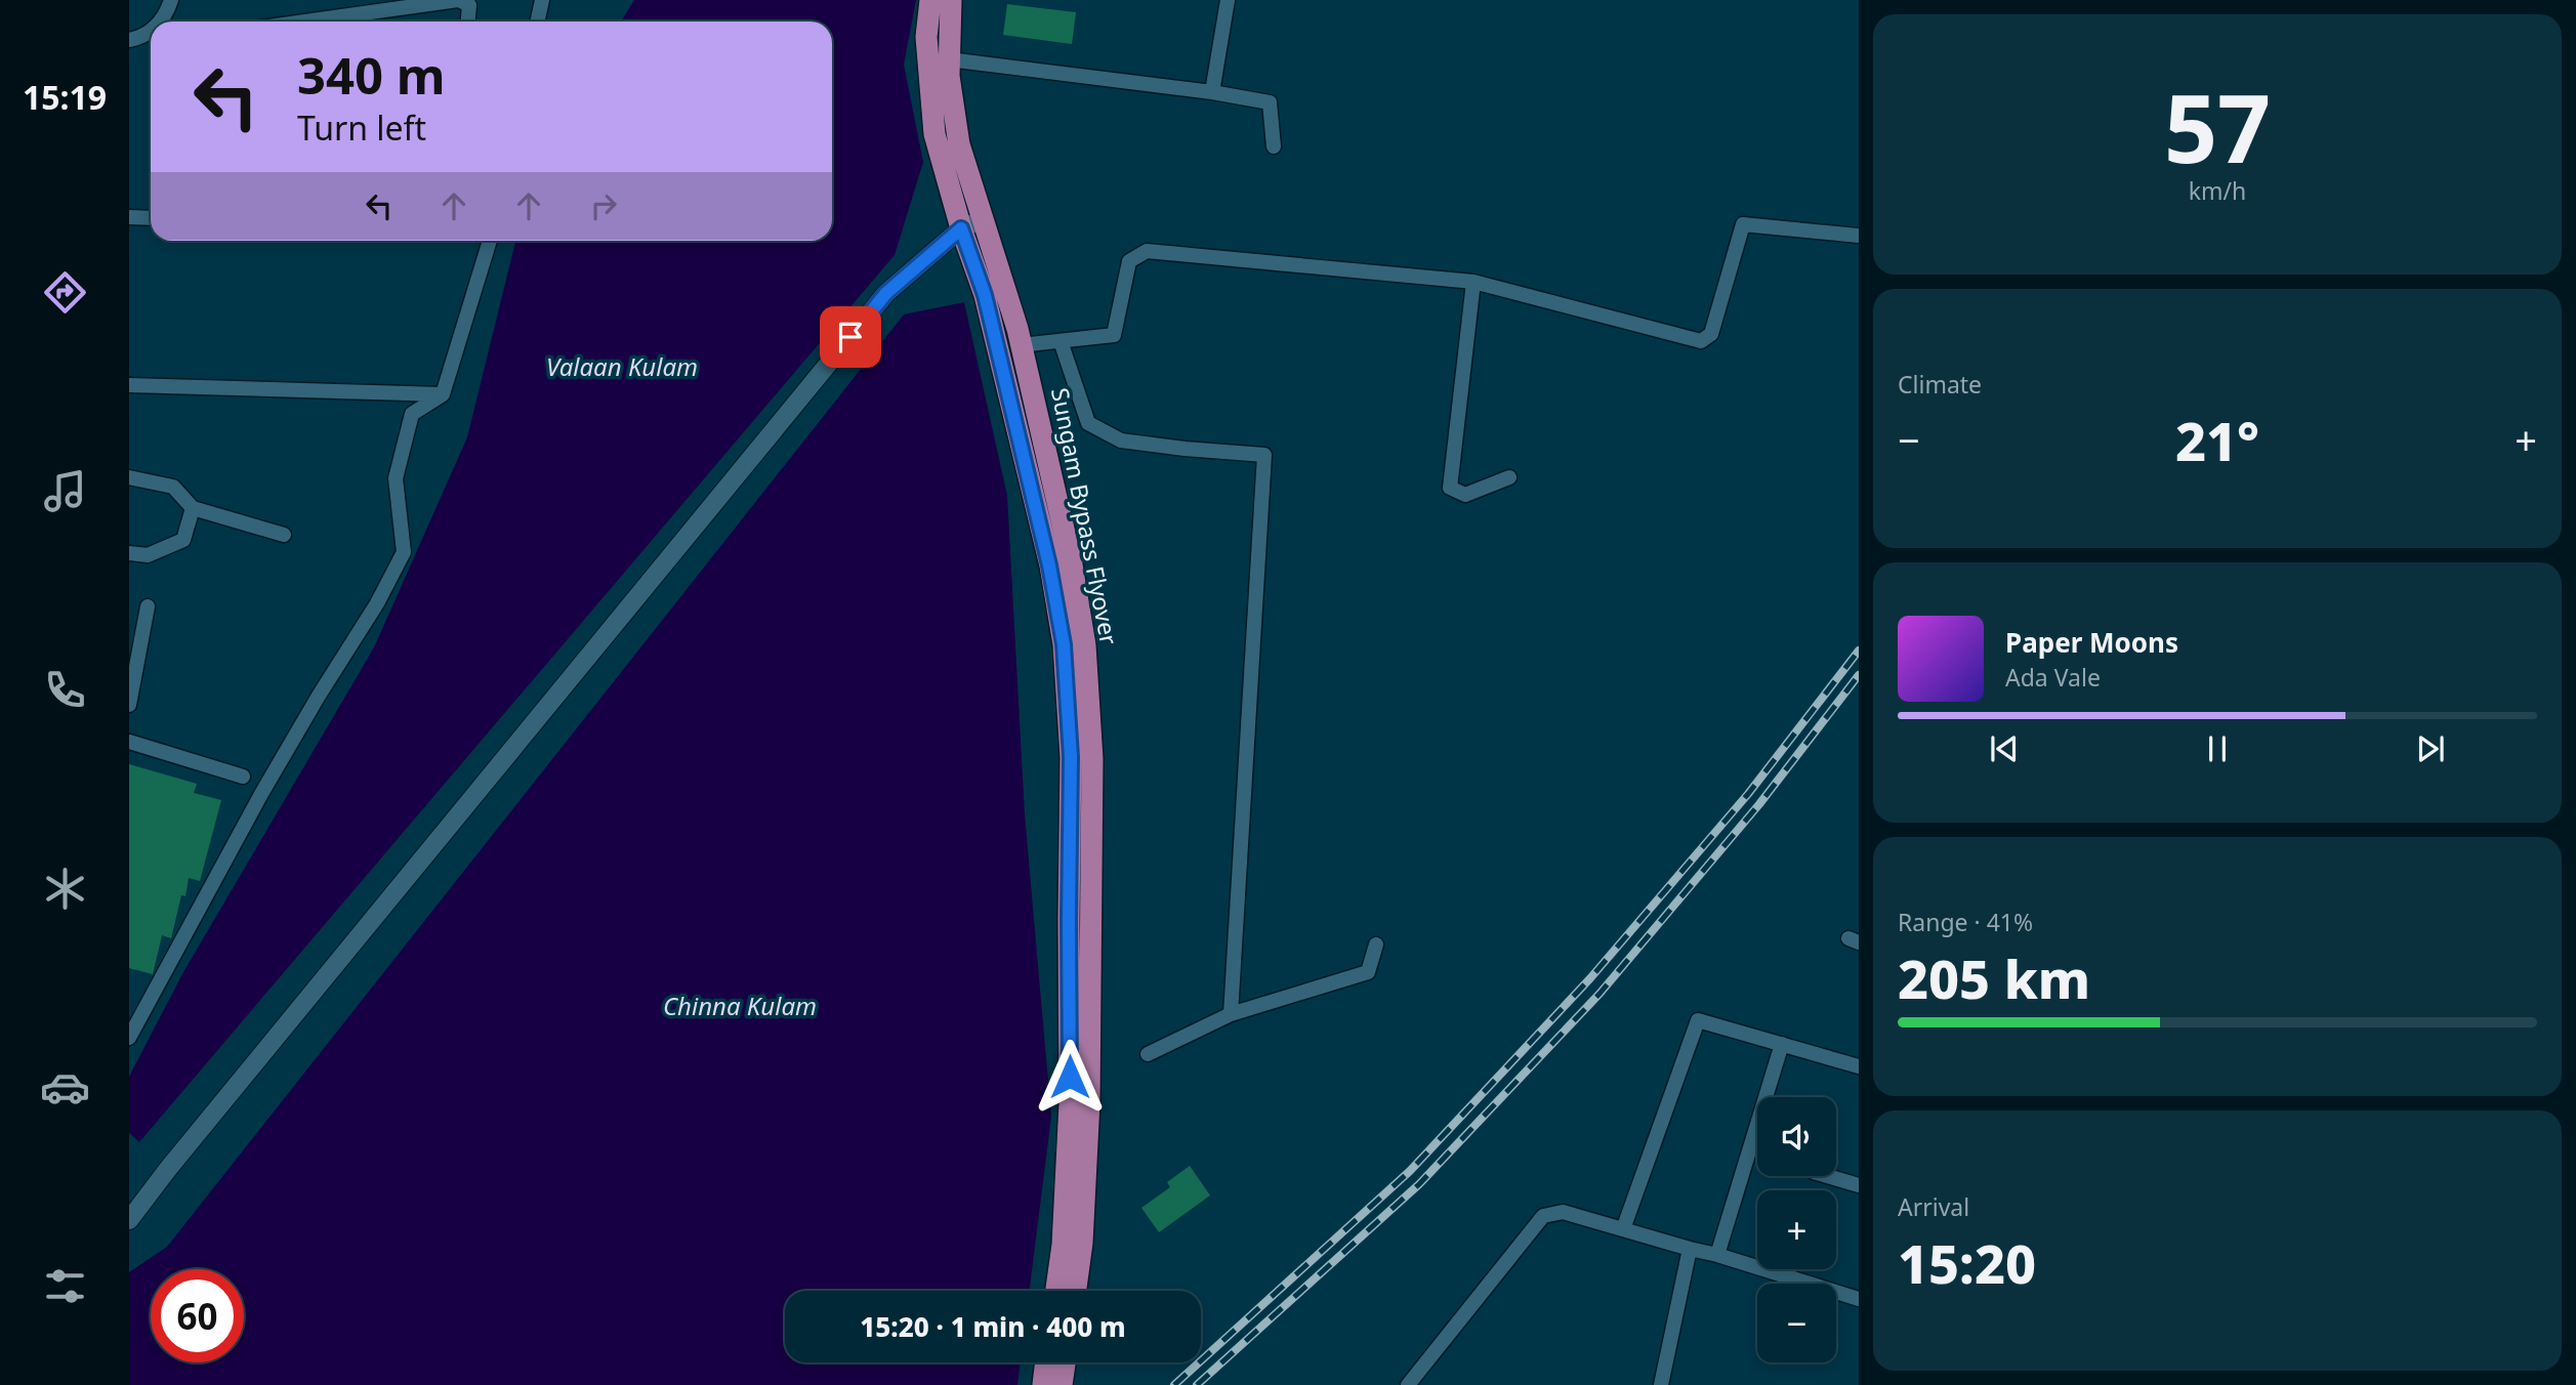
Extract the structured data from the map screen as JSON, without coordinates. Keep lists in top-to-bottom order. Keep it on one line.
{"streets":{"main road":["Sungam Bypass Flyover"]},"water":["Valaan Kulam","Chinna Kulam"],"page":{"tabs":"15:19","tile":[["57","km/h"],"Climate",["Range · 41%","205 km"],["Arrival","15:20"]],"turn":["340 m","Turn left"],"heat":["−","21°","+"],"song":["Paper Moons","Ada Vale"],"map_buttons":["+","−"],"limit":"60","trip":"15:20 · 1 min · 400 m"}}
